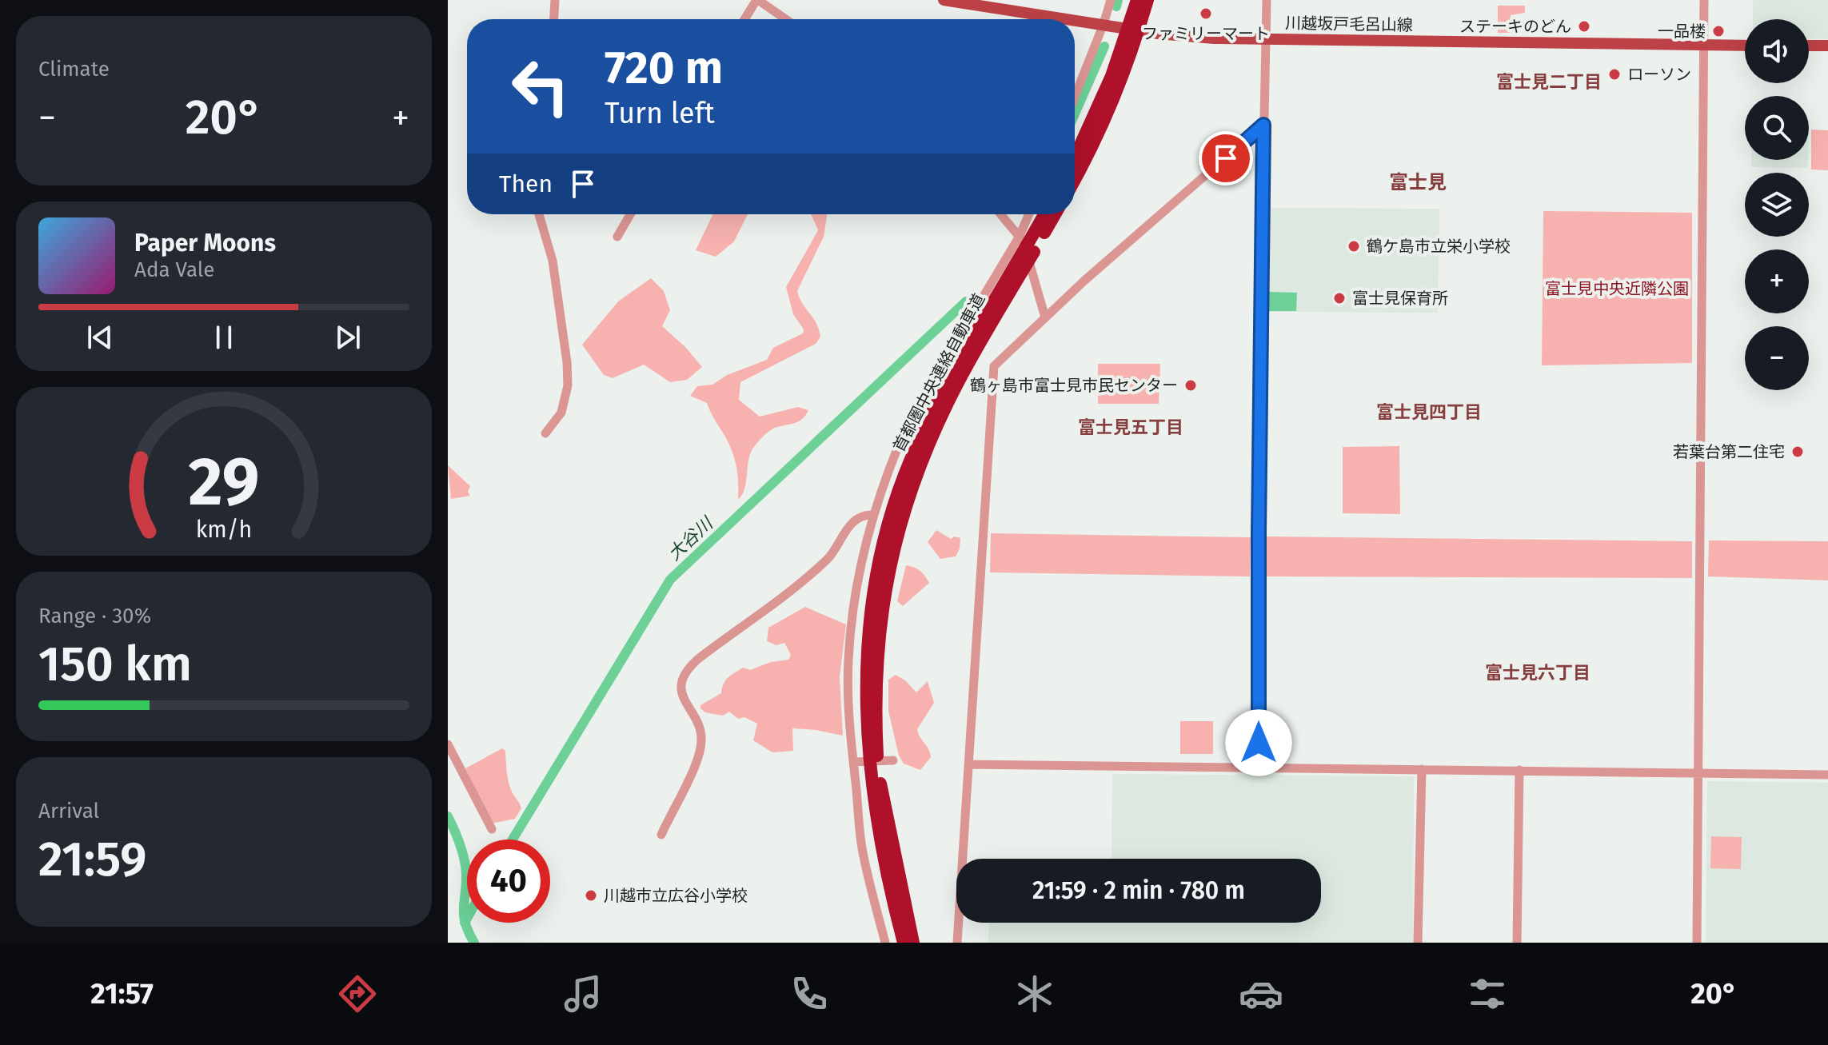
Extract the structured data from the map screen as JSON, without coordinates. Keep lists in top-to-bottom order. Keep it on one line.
{"streets":{"highway":["首都圏中央連絡自動車道"],"main road":["川越坂戸毛呂山線"]},"districts":["富士見二丁目","富士見","富士見四丁目","富士見五丁目","富士見六丁目"],"water":["大谷川"],"parks":["富士見中央近隣公園"],"places":["ファミリーマート","ステーキのどん","一品楼","ローソン","鶴ケ島市立栄小学校","富士見保育所","鶴ヶ島市富士見市民センター","若葉台第二住宅","川越市立広谷小学校"],"page":{"tile":["Climate",["Range · 30%","150 km"],["Arrival","21:59"]],"map_buttons":["+","−"],"turn":["720 m","Turn left"],"heat":["−","20°","+"],"then":"Then","song":["Paper Moons","Ada Vale"],"limit":"40","trip":"21:59 · 2 min · 780 m","tabs":["21:57","20°"],"gauge":["29","km/h"]}}
